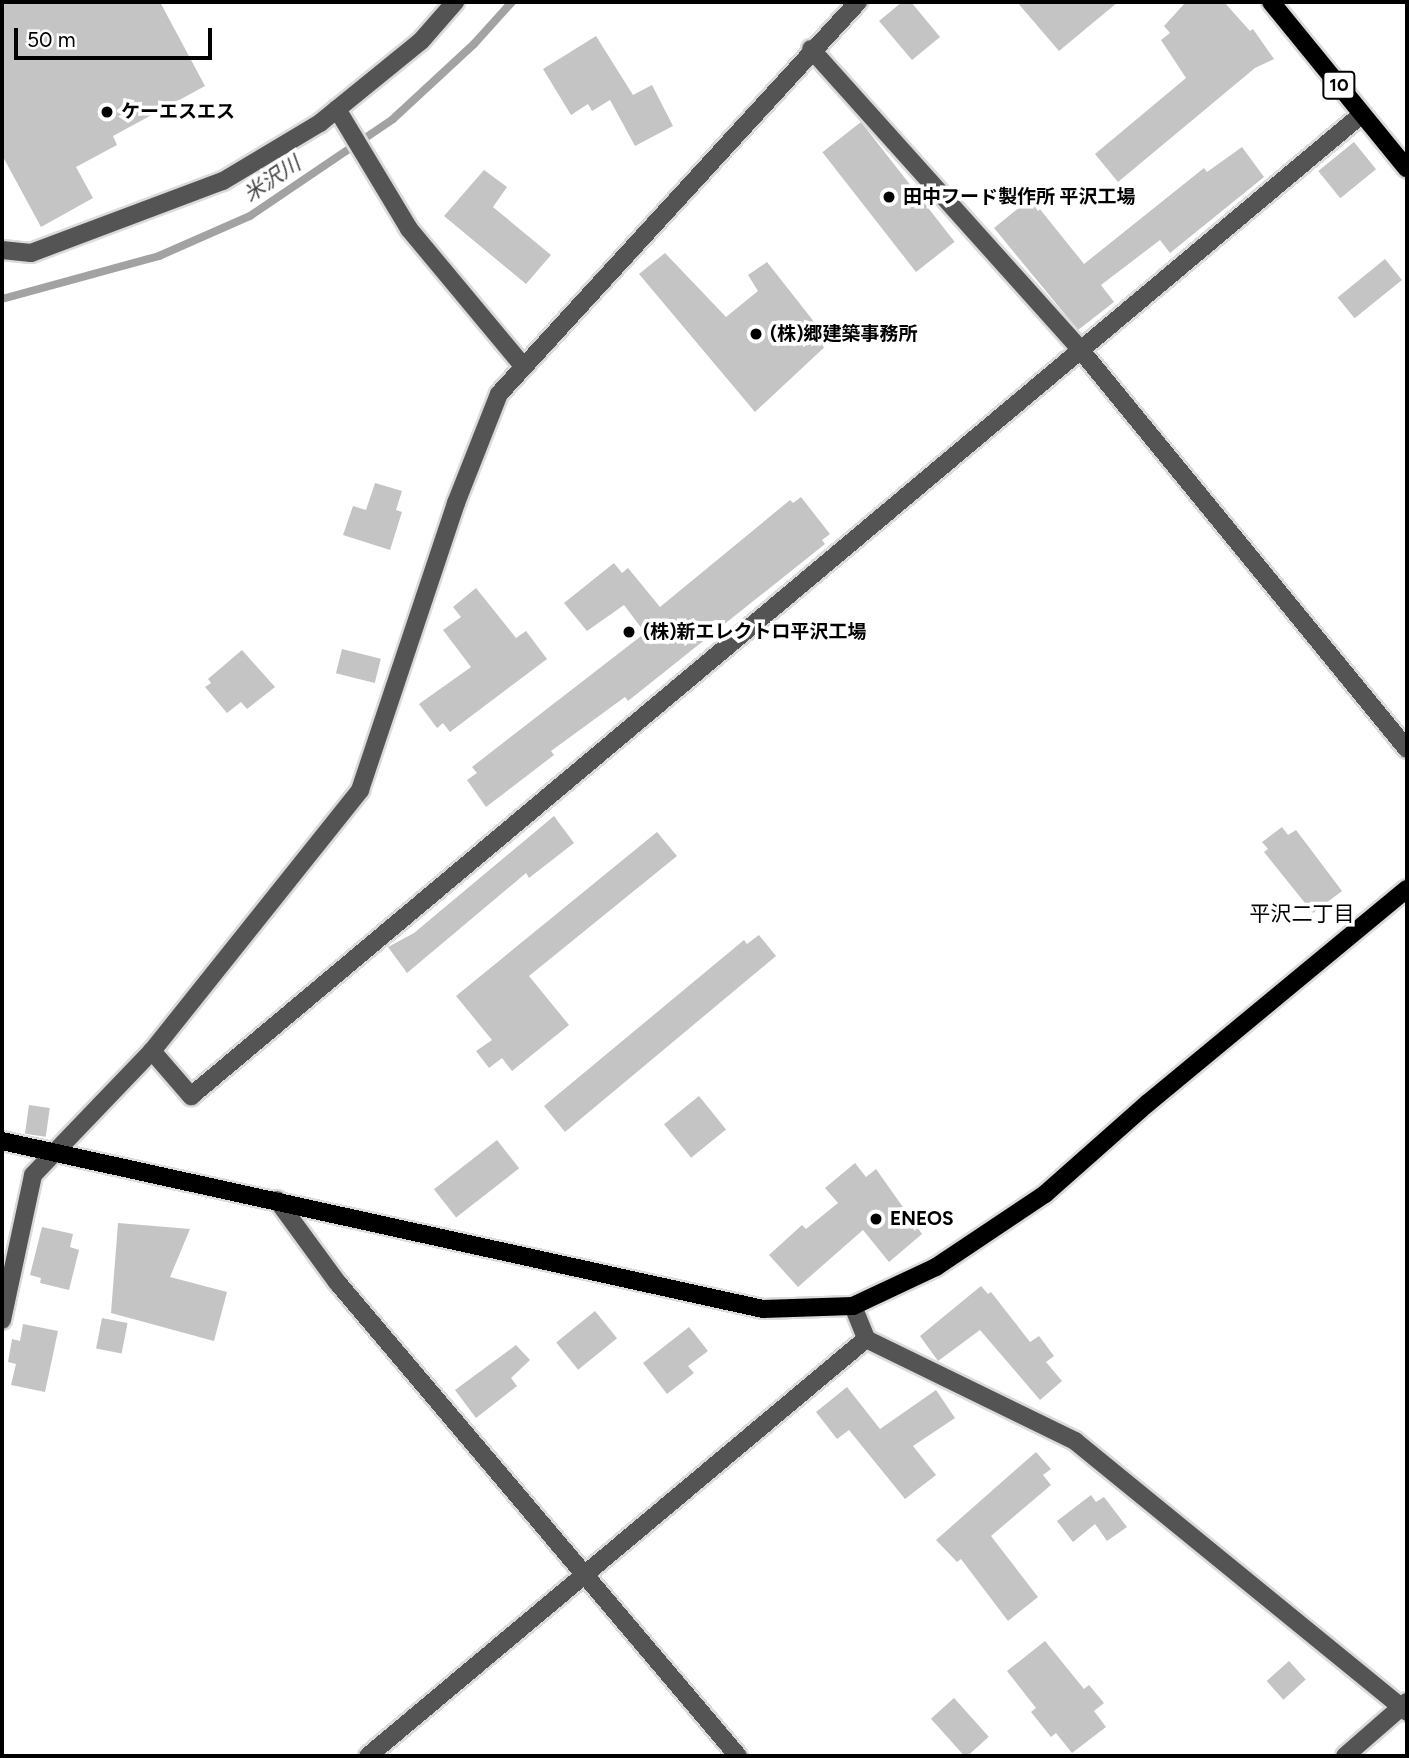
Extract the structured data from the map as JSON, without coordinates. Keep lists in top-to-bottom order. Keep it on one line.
{"streets":{"main road":["10"]},"districts":["平沢二丁目"],"water":["米沢川"],"places":["ケーエスエス","田中フード製作所 平沢工場","(株)郷建築事務所","(株)新エレクトロ平沢工場","ENEOS"],"scale_bar":"50 m"}
